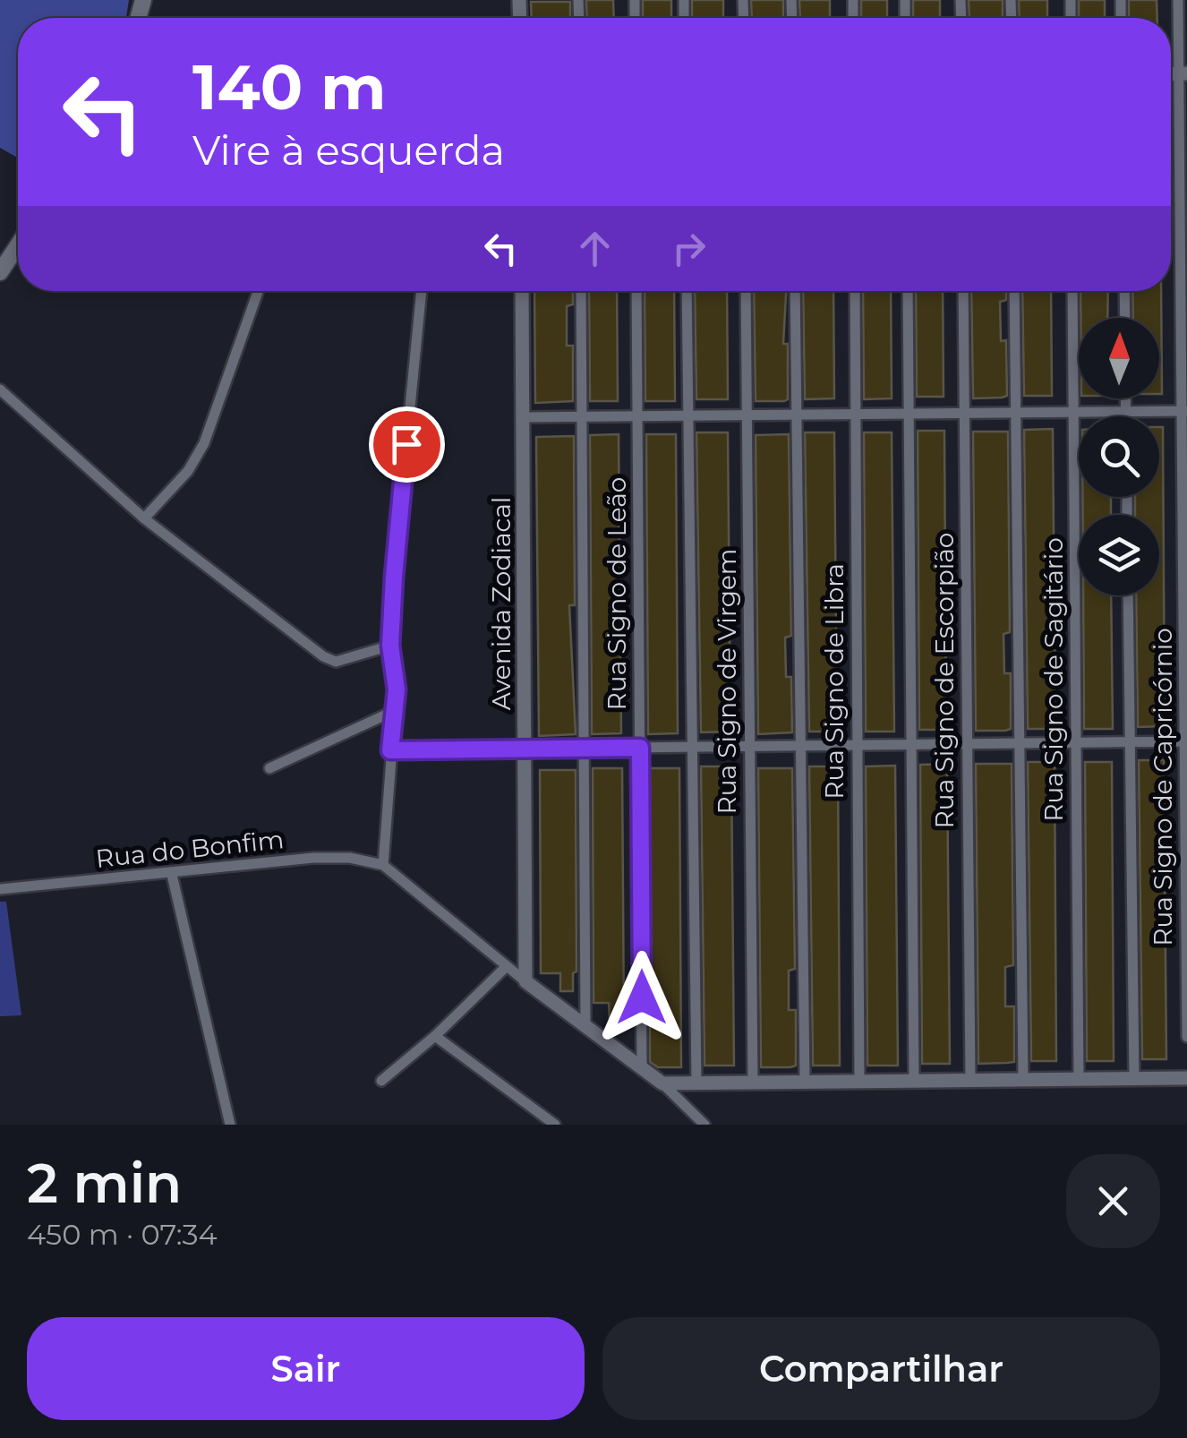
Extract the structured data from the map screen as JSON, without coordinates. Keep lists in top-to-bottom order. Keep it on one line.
{"streets":{"street":["Rua Signo de Leão","Avenida Zodiacal","Rua Signo de Sagitário","Rua Signo de Escorpião","Rua Signo de Virgem","Rua Signo de Libra","Rua Signo de Capricórnio","Rua do Bonfim"]},"north":"top","page":{"turn":["140 m","Vire à esquerda"],"heading":["2 min","450 m · 07:34"],"buttons":["Sair","Compartilhar"]}}
